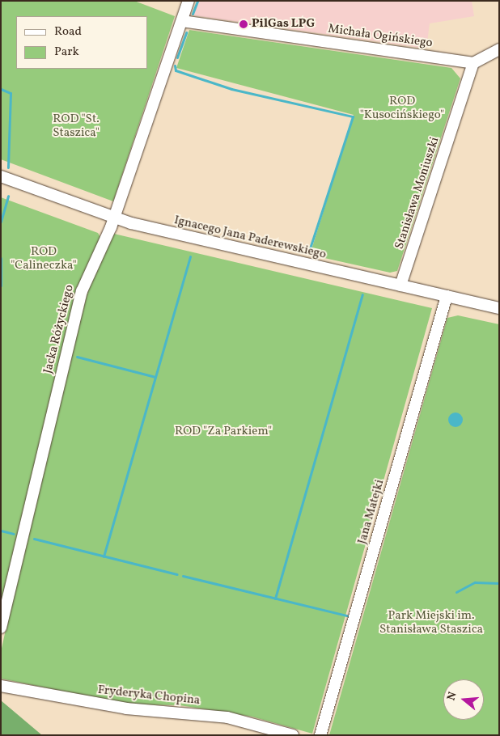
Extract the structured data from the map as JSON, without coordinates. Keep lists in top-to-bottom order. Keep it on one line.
{"streets":{"street":["Michała Ogińskiego","Stanisława Moniuszki","Ignacego Jana Paderewskiego","Jacka Różyckiego","Jana Matejki","Fryderyka Chopina"]},"crossings":[["Michała Ogińskiego","Stanisława Moniuszki"],["Michała Ogińskiego","Jacka Różyckiego"],["Stanisława Moniuszki","Ignacego Jana Paderewskiego"],["Ignacego Jana Paderewskiego","Jacka Różyckiego"],["Ignacego Jana Paderewskiego","Jana Matejki"]],"parks":["ROD \"Kusocińskiego\"","ROD \"St. Staszica\"","ROD \"Calineczka\"","ROD \"Za Parkiem\"","Park Miejski im. Stanisława Staszica"],"places":["PilGas LPG"],"legend":["Road","Park"],"north":"left"}
